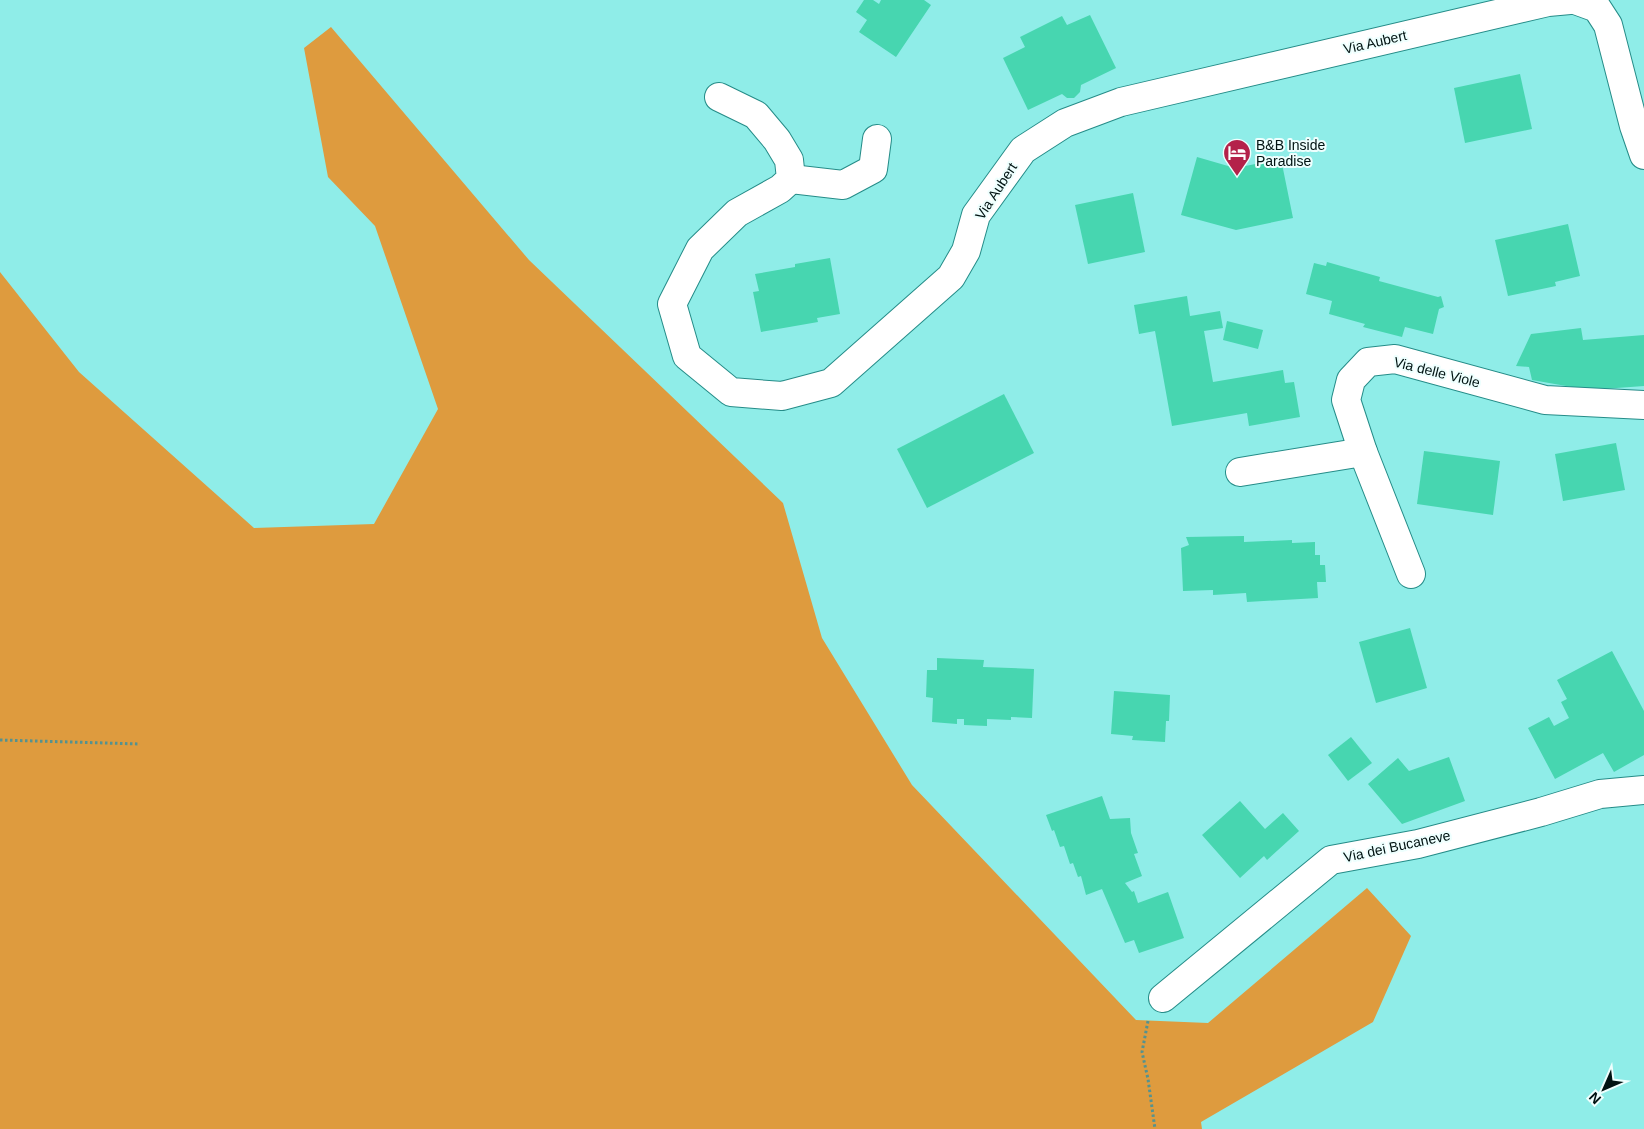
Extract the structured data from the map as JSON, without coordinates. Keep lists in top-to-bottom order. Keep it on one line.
{"streets":{"street":["Via Aubert","Via delle Viole","Via dei Bucaneve"]},"places":{"hotel":["B&B Inside Paradise"]},"north":"bottom left"}
